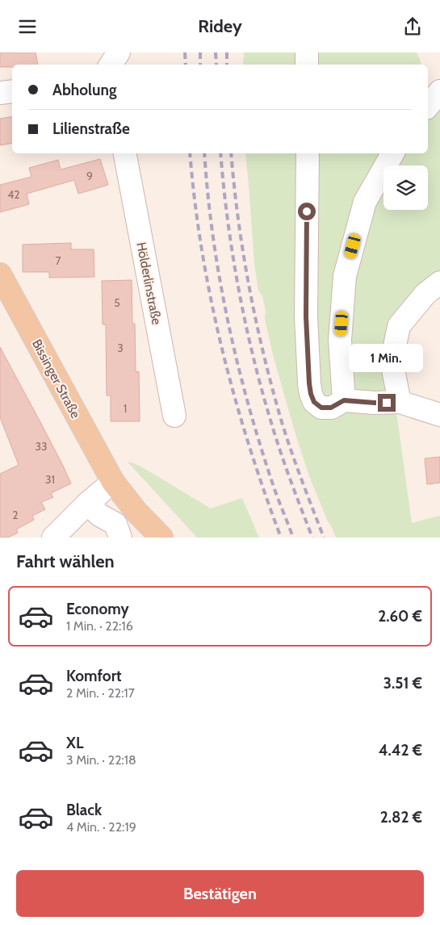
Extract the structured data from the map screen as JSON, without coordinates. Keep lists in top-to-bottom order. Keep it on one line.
{"streets":{"main road":["Bissinger Straße"],"street":["Hölderlinstraße"]},"house_numbers":["9","42","7","5","3","1","33","31","2"],"page":{"header":"Ridey","banner":["Abholung","Lilienstraße"],"bubble":"1 Min.","heading":"Fahrt wählen","list":[{"name":"Economy","note":"1 Min. · 22:16","value":"2.60 €"},{"name":"Komfort","note":"2 Min. · 22:17","value":"3.51 €"},{"name":"XL","note":"3 Min. · 22:18","value":"4.42 €"},{"name":"Black","note":"4 Min. · 22:19","value":"2.82 €"}],"buttons":"Bestätigen"}}
